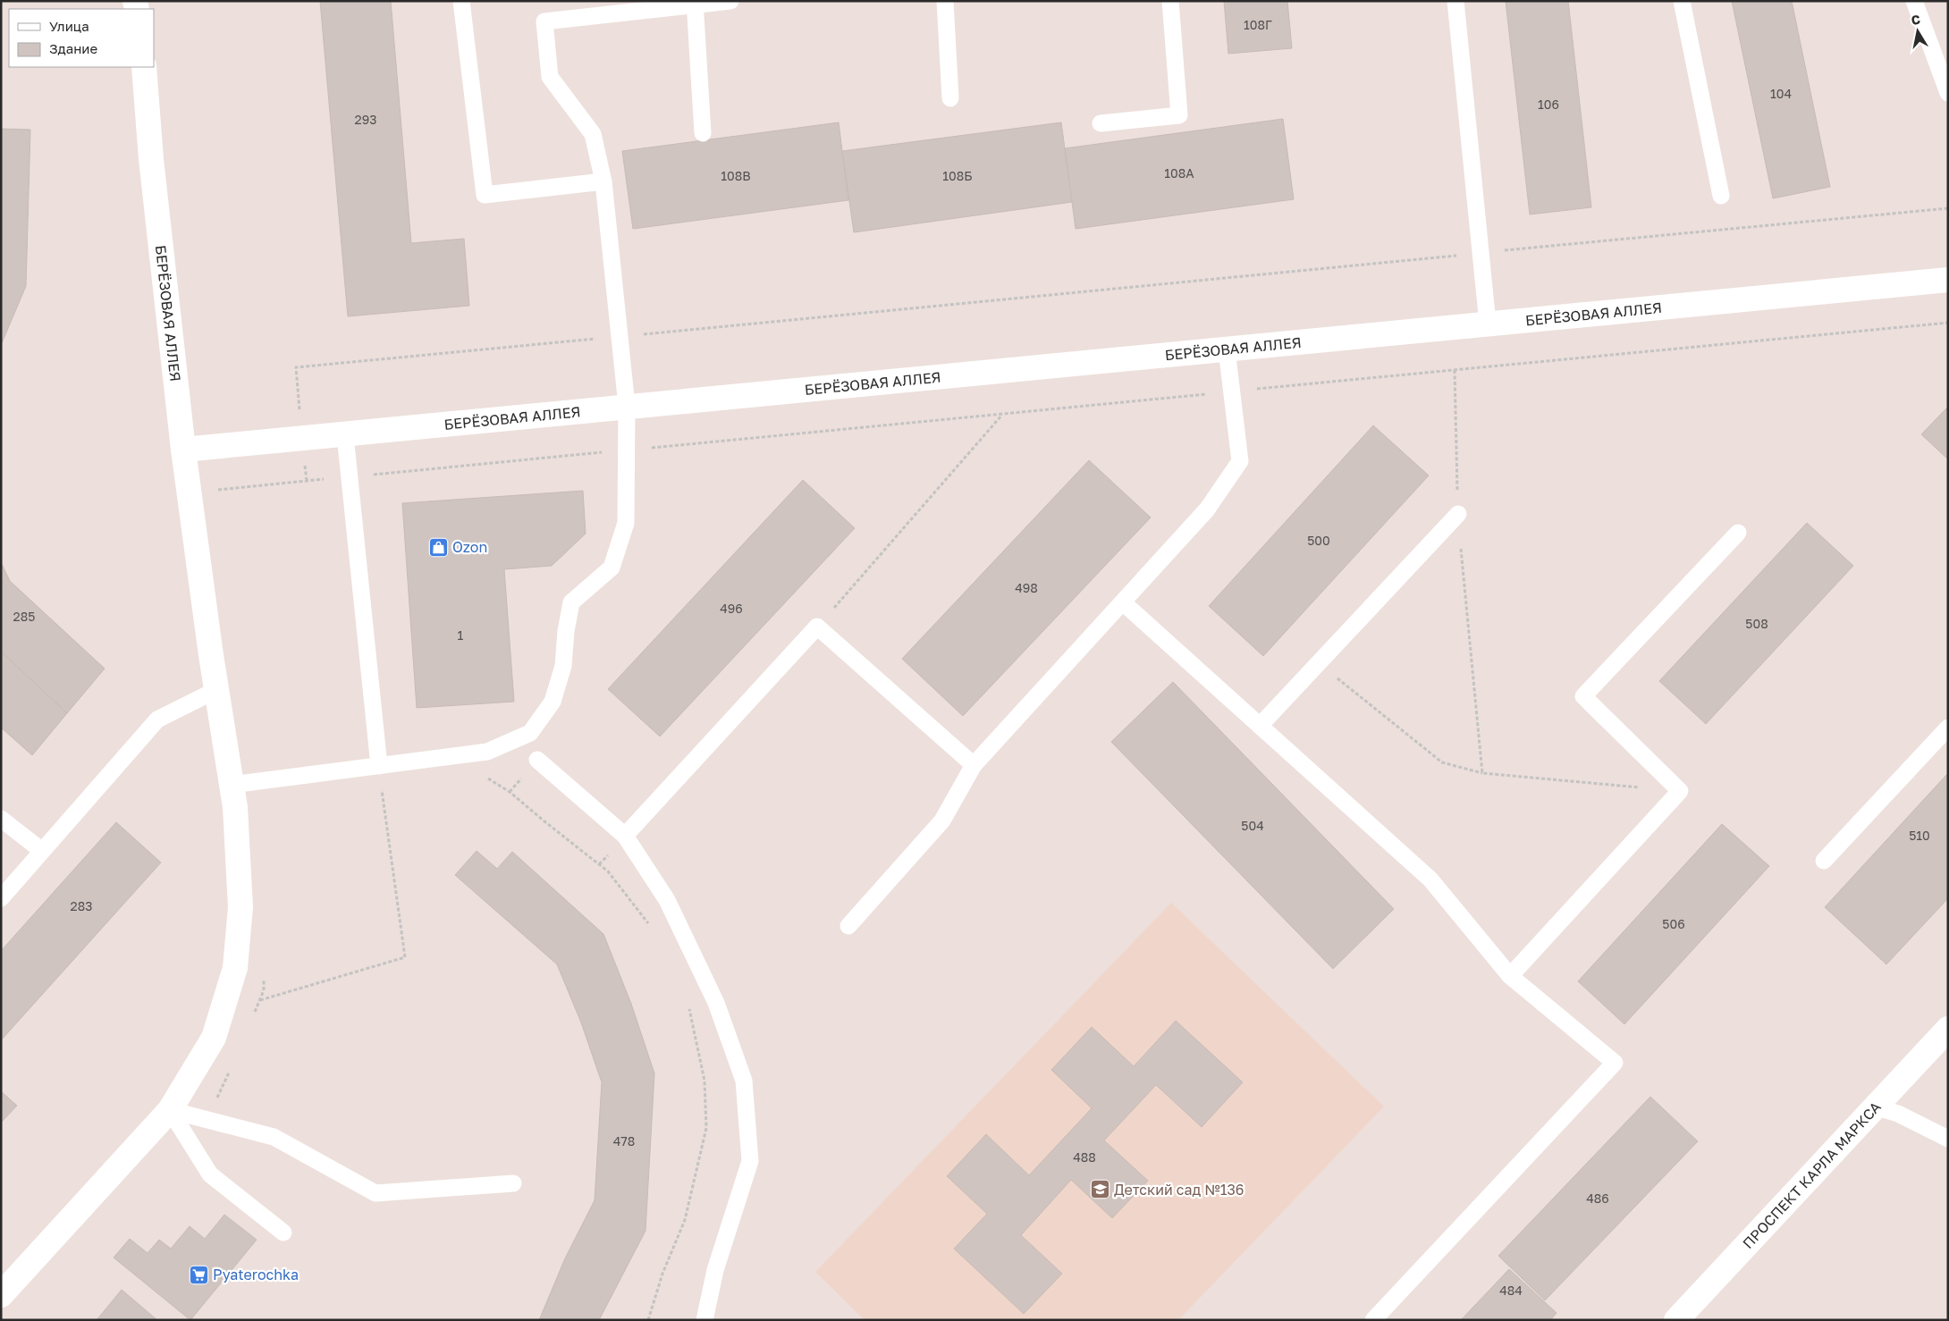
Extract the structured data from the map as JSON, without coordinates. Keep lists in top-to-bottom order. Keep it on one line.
{"streets":{"street":["БЕРЁЗОВАЯ АЛЛЕЯ","ПРОСПЕКТ КАРЛА МАРКСА"]},"places":{"shop":["Ozon"],"school or university":["Детский сад №136"],"supermarket":["Pyaterochka"]},"house_numbers":["108Г","104","106","293","108А","108В","108Б","500","498","496","285","508","1","504","510","283","506","478","488","486","484"],"legend":["Улица","Здание"],"north":"top"}
